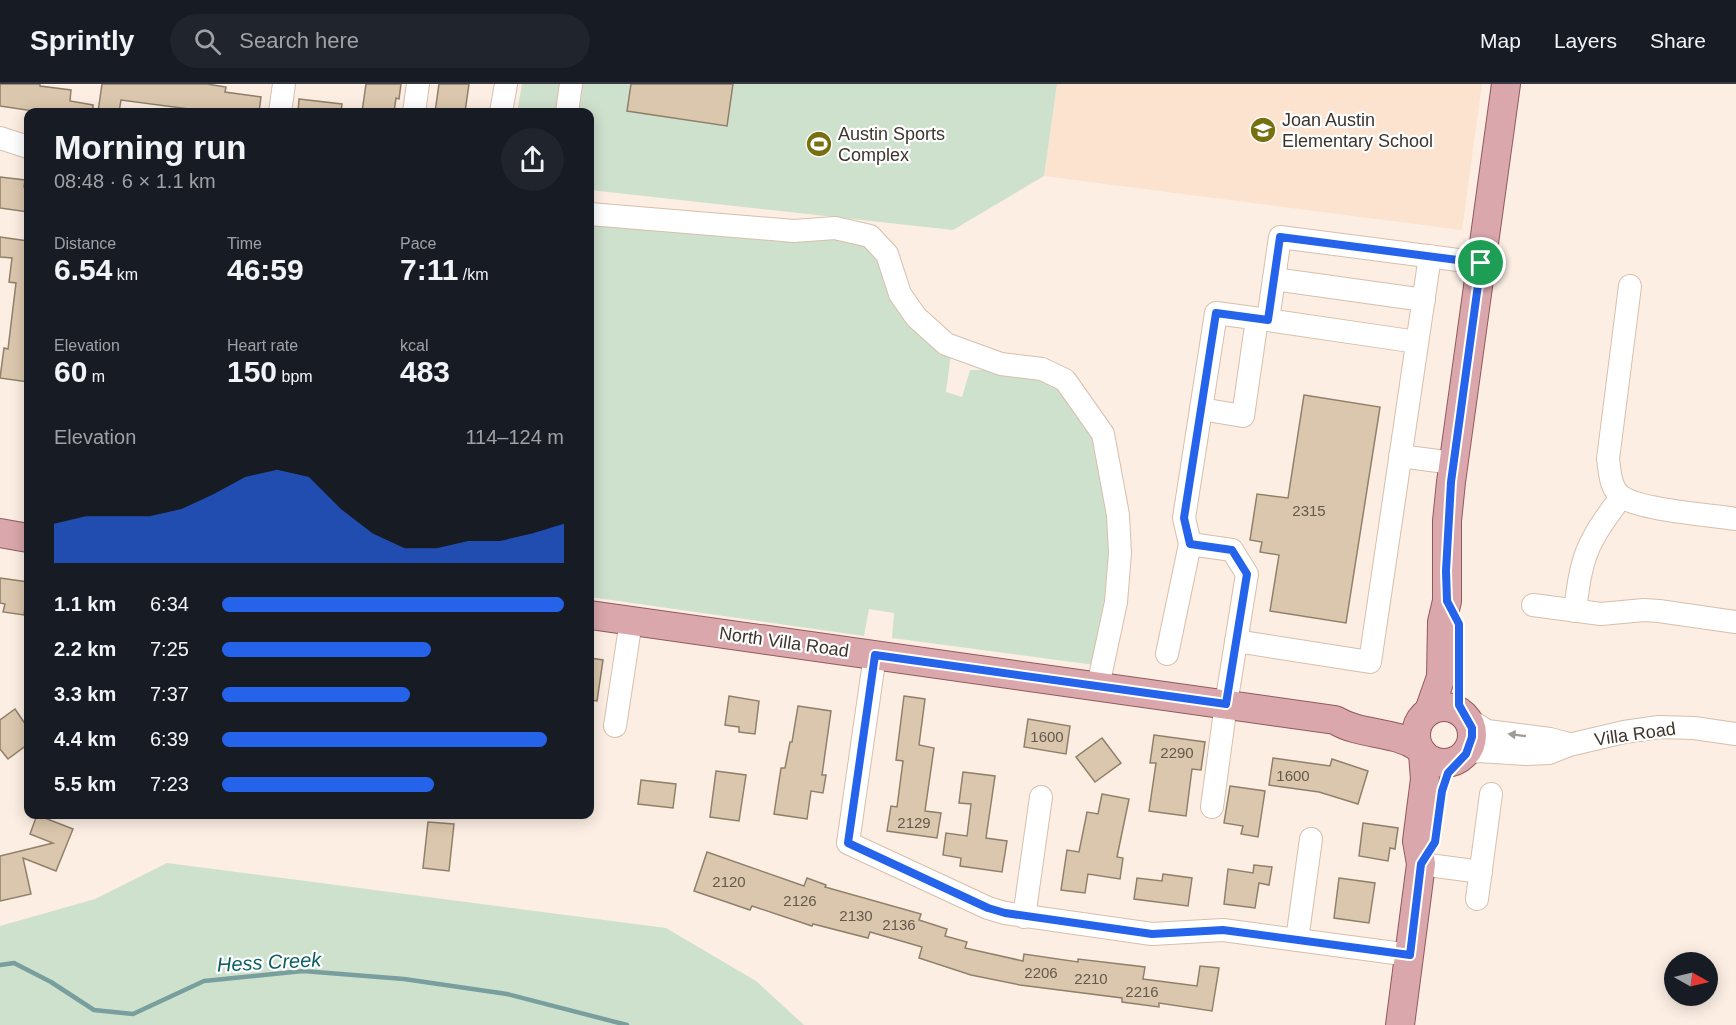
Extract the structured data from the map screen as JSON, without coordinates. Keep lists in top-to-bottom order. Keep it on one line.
{"streets":{"main road":["North Villa Road"],"street":["Villa Road"]},"crossings":[["North Villa Road","Villa Road"]],"water":["Hess Creek"],"places":{"school or university":["Joan Austin Elementary School"],"sports":["Austin Sports Complex"]},"house_numbers":["2315","1600","2290","1600","2129","2120","2126","2130","2136","2206","2210","2216"],"north":"right","page":{"header":"Sprintly","search":"Search here","nav":["Map","Layers","Share"],"heading":["Morning run","08:48 · 6 × 1.1 km"],"stats":[["Distance","6.54 km"],["Time","46:59"],["Pace","7:11 /km"],["Elevation","60 m"],["Heart rate","150 bpm"],["kcal","483"]],"chart":["Elevation","114–124 m"],"list":[{"name":"1.1 km","note":"6:34"},{"name":"2.2 km","note":"7:25"},{"name":"3.3 km","note":"7:37"},{"name":"4.4 km","note":"6:39"},{"name":"5.5 km","note":"7:23"}]}}
